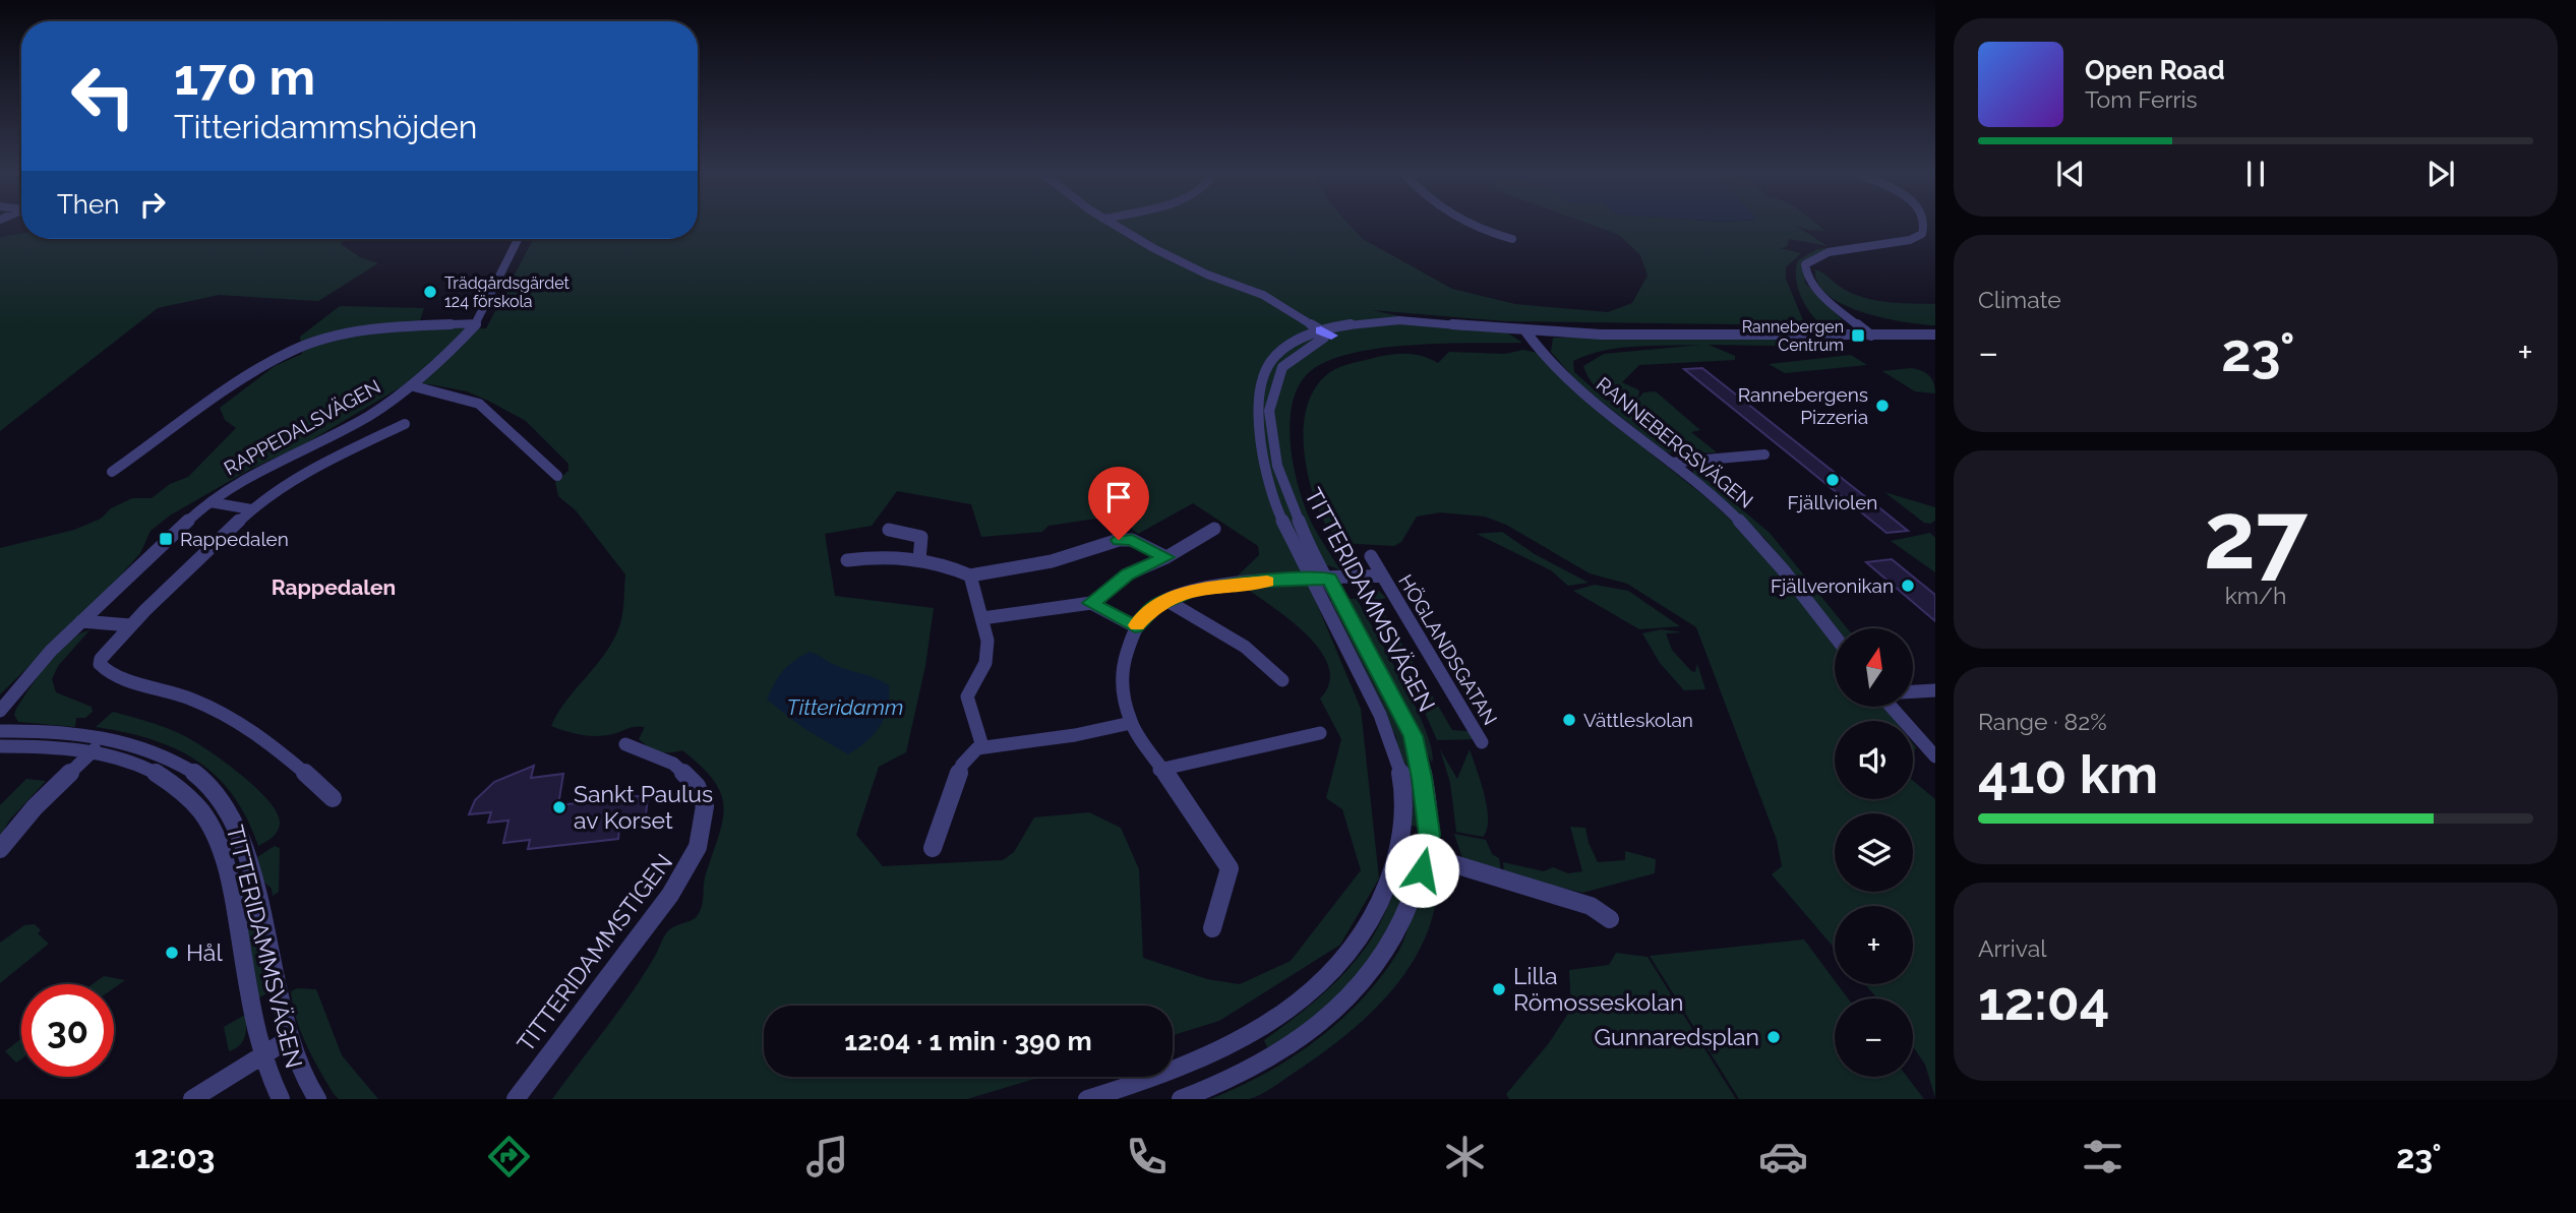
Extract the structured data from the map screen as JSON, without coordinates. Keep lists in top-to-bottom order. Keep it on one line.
{"streets":{"street":["RAPPEDALSVÄGEN","RANNEBERGSVÄGEN","TITTERIDAMMSVÄGEN","HÖGLANDSGATAN","TITTERIDAMMSTIGEN"]},"crossings":[["TITTERIDAMMSVÄGEN","HÖGLANDSGATAN"]],"districts":["Rappedalen"],"water":["Titteridamm"],"places":{"other":["Trädgårdsgärdet 124 förskola","Rannebergens Pizzeria","Fjällviolen","Fjällveronikan","Vättleskolan","Sankt Paulus av Korset","Hål","Lilla Römosseskolan","Gunnaredsplan"],"transit":["Rannebergen Centrum","Rappedalen"]},"north":"top","page":{"turn":["170 m","Titteridammshöjden"],"song":["Open Road","Tom Ferris"],"then":"Then","tile":["Climate",["27","km/h"],["Range · 82%","410 km"],["Arrival","12:04"]],"heat":["−","23°","+"],"map_buttons":["+","−"],"limit":"30","trip":"12:04 · 1 min · 390 m","tabs":["12:03","23°"]}}
